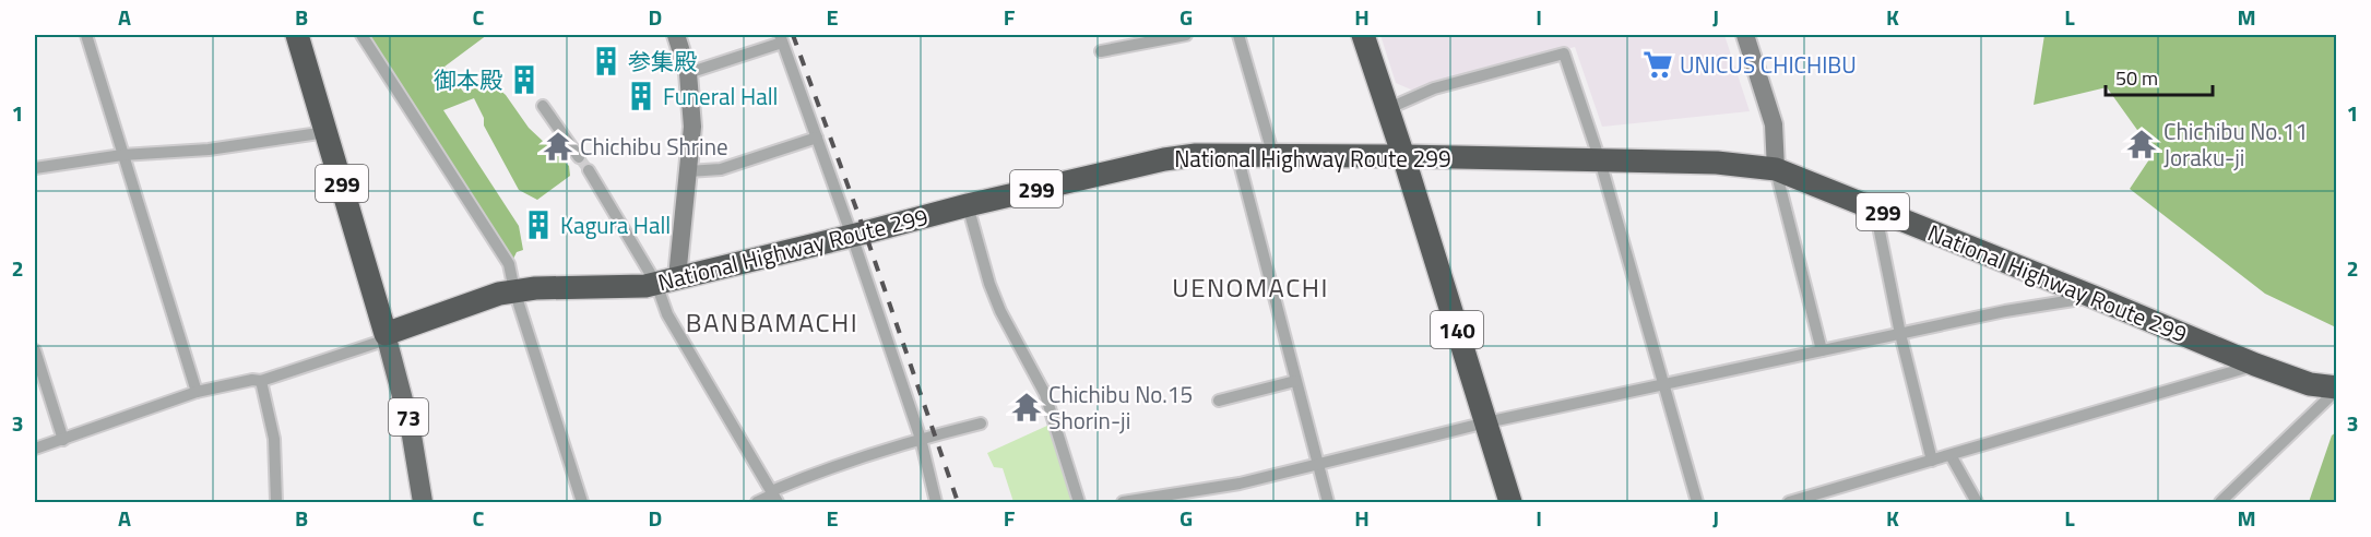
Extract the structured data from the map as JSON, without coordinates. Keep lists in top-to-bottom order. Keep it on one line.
{"streets":{"highway":["National Highway Route 299","299","140"],"main road":["73"]},"crossings":[["National Highway Route 299","299"],["National Highway Route 299","140"],["National Highway Route 299","73"],["299","73"]],"districts":["UENOMACHI","BANBAMACHI"],"places":{"building":["参集殿","御本殿","Funeral Hall","Kagura Hall"],"supermarket":["UNICUS CHICHIBU"],"temple":["Chichibu No.11 Joraku-ji","Chichibu Shrine","Chichibu No.15 Shorin-ji"]},"scale_bar":"50 m","grid":{"columns":["A","B","C","D","E","F","G","H","I","J","K","L","M"],"rows":["1","2","3"]}}
